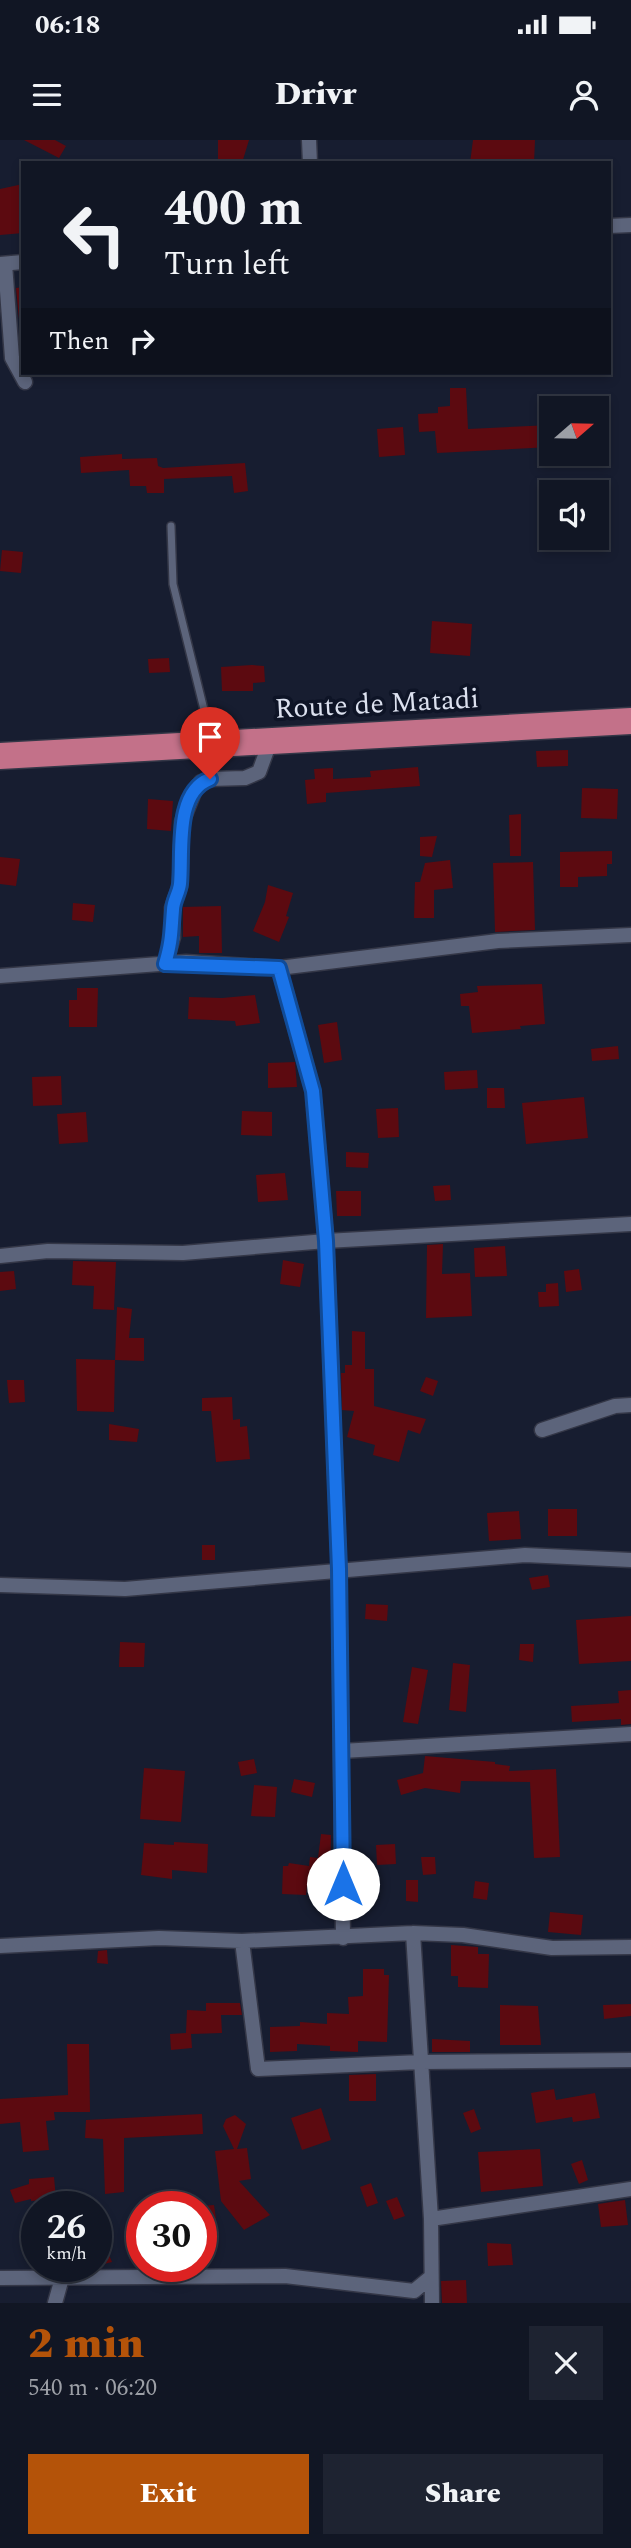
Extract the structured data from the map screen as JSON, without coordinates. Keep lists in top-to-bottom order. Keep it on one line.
{"streets":{"highway":["Route de Matadi"]},"north":"right","page":{"status":"06:18","header":"Drivr","turn":["400 m","Turn left"],"then":"Then","speed":"26 km/h","limit":"30","heading":["2 min","540 m · 06:20"],"buttons":["Exit","Share"]}}
